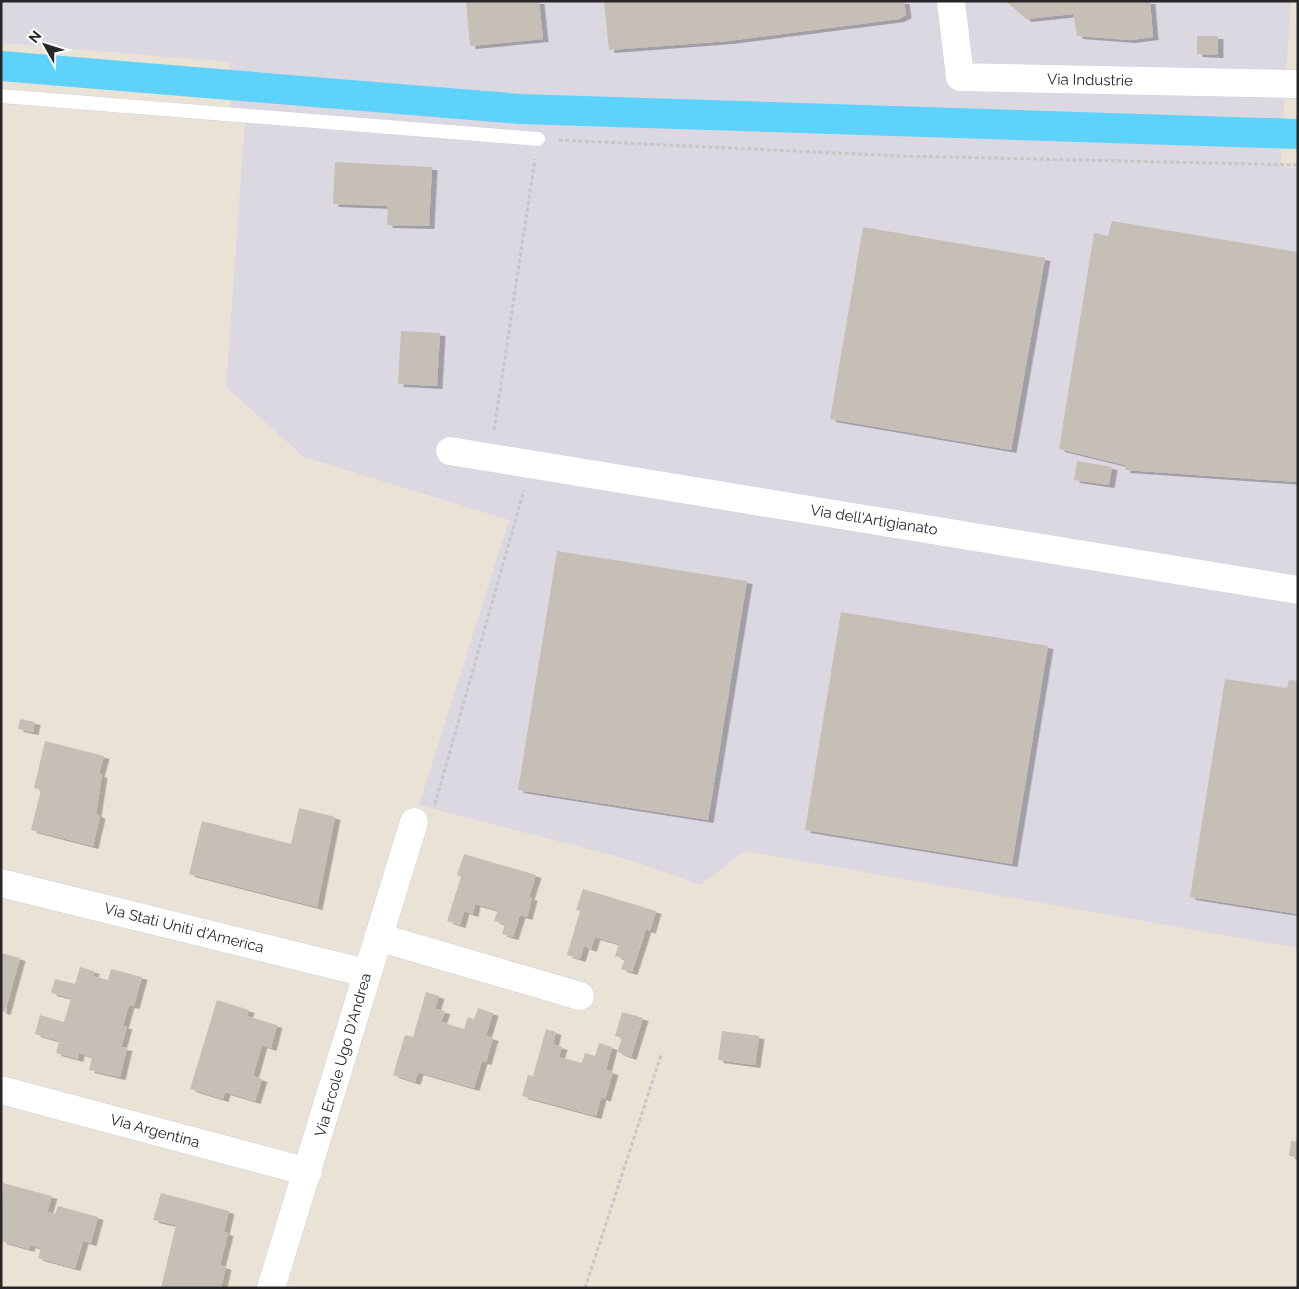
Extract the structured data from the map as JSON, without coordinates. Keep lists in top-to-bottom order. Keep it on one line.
{"streets":{"street":["Via Industrie","Via dell'Artigianato","Via Stati Uniti d'America","Via Ercole Ugo D'Andrea","Via Argentina"]},"crossings":[["Via Stati Uniti d'America","Via Ercole Ugo D'Andrea"],["Via Ercole Ugo D'Andrea","Via Argentina"]],"north":"top left"}
